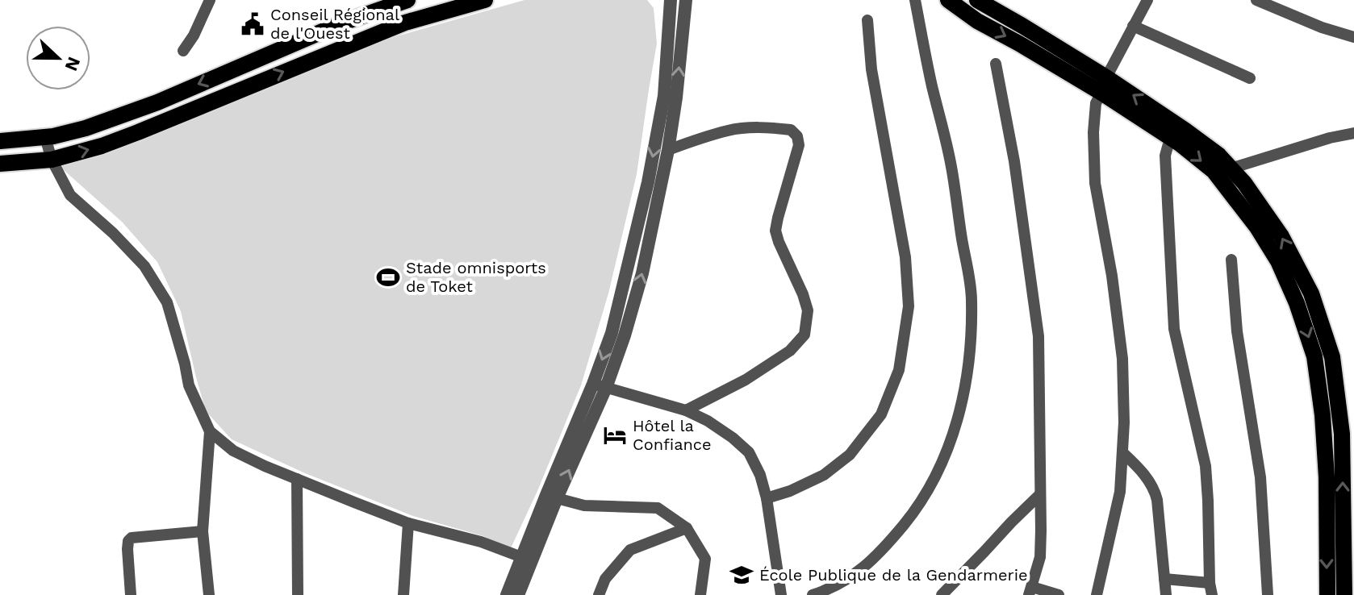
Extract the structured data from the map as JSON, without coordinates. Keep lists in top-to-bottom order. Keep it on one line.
{"places":{"public building":["Conseil Régional de l'Ouest"],"sports":["Stade omnisports de Toket"],"hotel":["Hôtel la Confiance"],"school or university":["École Publique de la Gendarmerie"]},"north":"right"}
